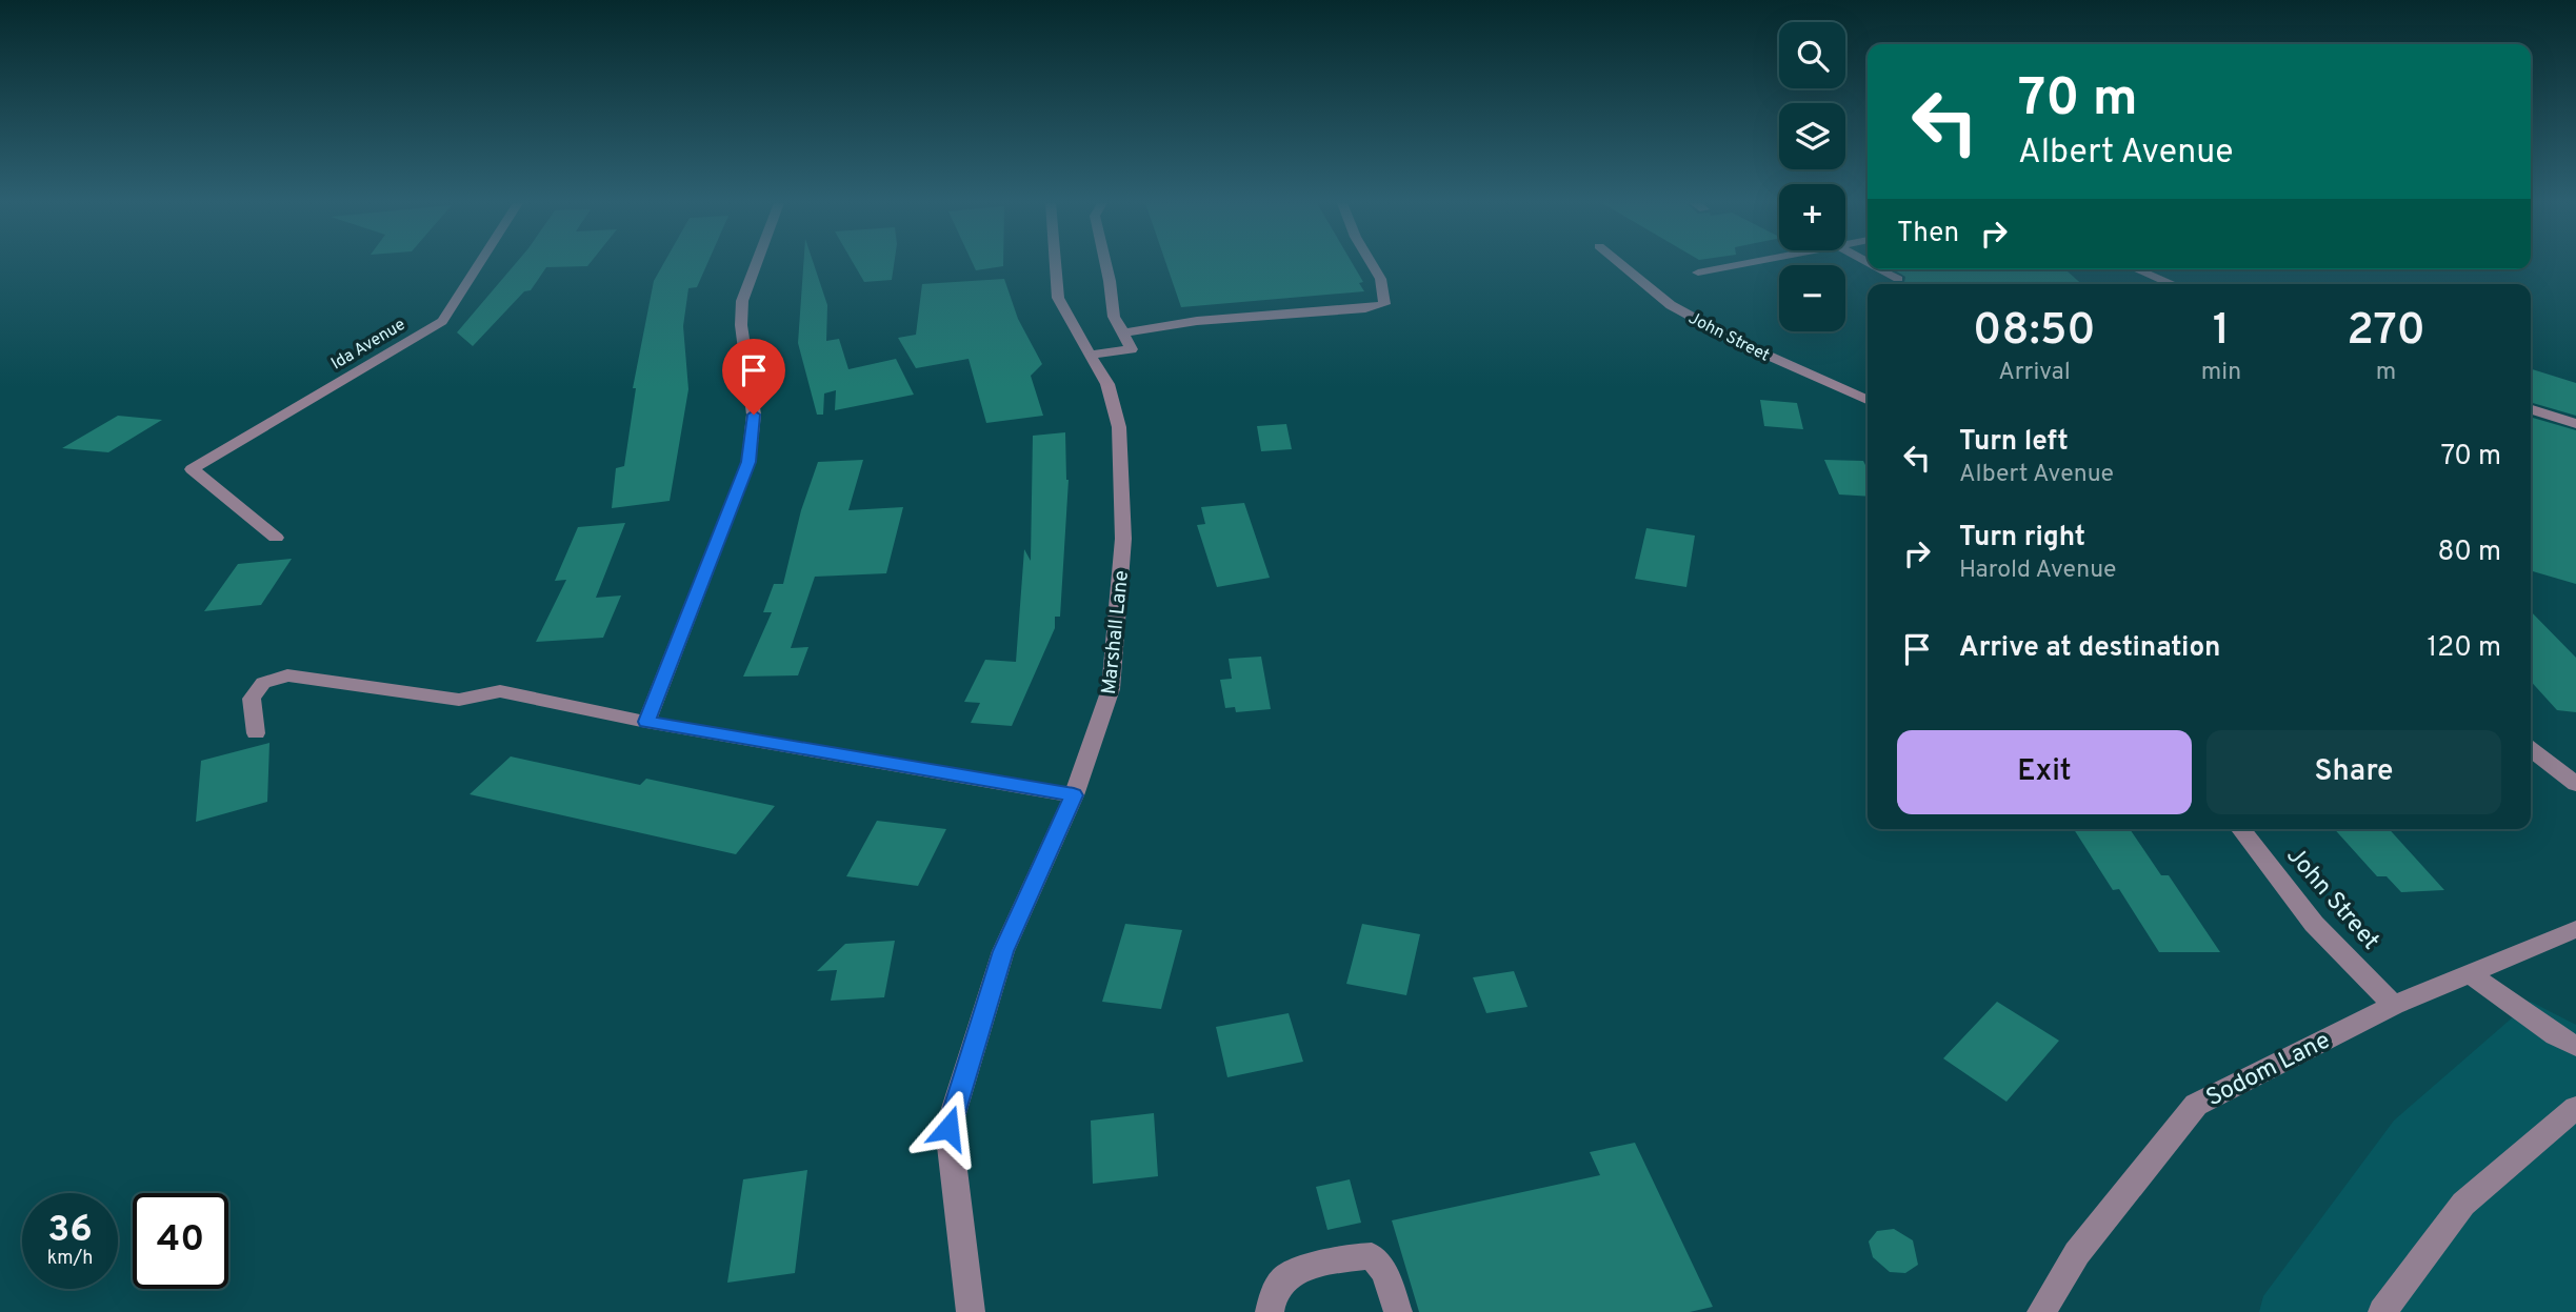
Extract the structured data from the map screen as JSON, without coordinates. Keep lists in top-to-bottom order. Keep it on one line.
{"streets":{"street":["John Street","Ida Avenue","Marshall Lane","Sodom Lane"]},"crossings":[["John Street","Sodom Lane"]],"page":{"map_buttons":["+","−"],"turn":["70 m","Albert Avenue"],"then":"Then","eta":["08:50","Arrival","1","min","270","m"],"list":[{"name":"Turn left","note":"Albert Avenue","value":"70 m"},{"name":"Turn right","note":"Harold Avenue","value":"80 m"},{"name":"Arrive at destination","value":"120 m"}],"buttons":["Exit","Share"],"speed":"36 km/h","limit":"40"}}
